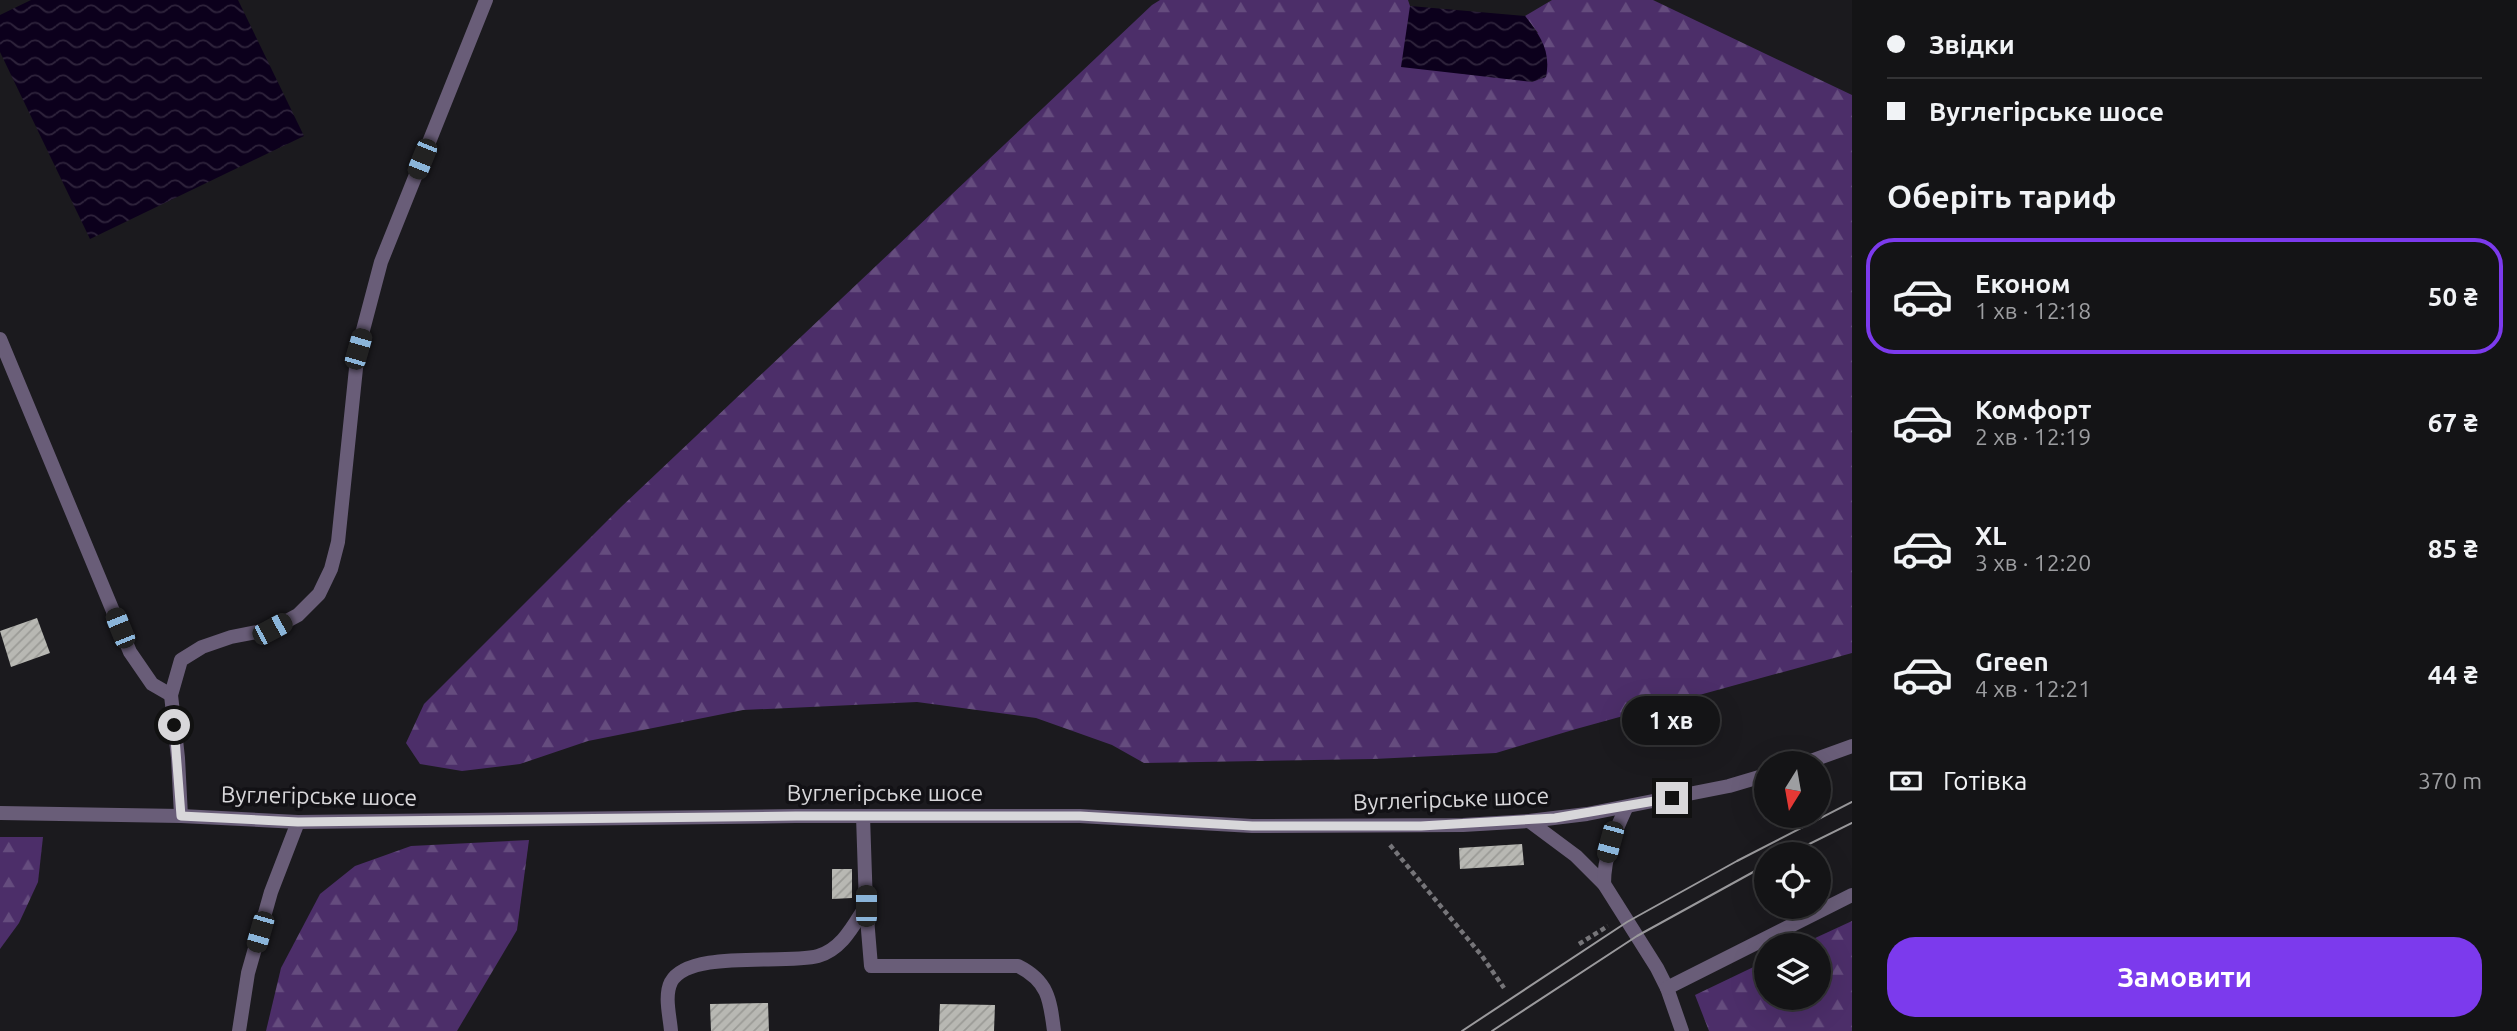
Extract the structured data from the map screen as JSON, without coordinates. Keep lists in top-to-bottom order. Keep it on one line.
{"streets":{"street":["Вуглегірське шосе"]},"north":"bottom","page":{"banner":["Звідки","Вуглегірське шосе"],"heading":"Оберіть тариф","list":[{"name":"Економ","note":"1 хв · 12:18","value":"50 ₴"},{"name":"Комфорт","note":"2 хв · 12:19","value":"67 ₴"},{"name":"XL","note":"3 хв · 12:20","value":"85 ₴"},{"name":"Green","note":"4 хв · 12:21","value":"44 ₴"}],"bubble":"1 хв","pay":["Готівка","370 m"],"buttons":"Замовити"}}
